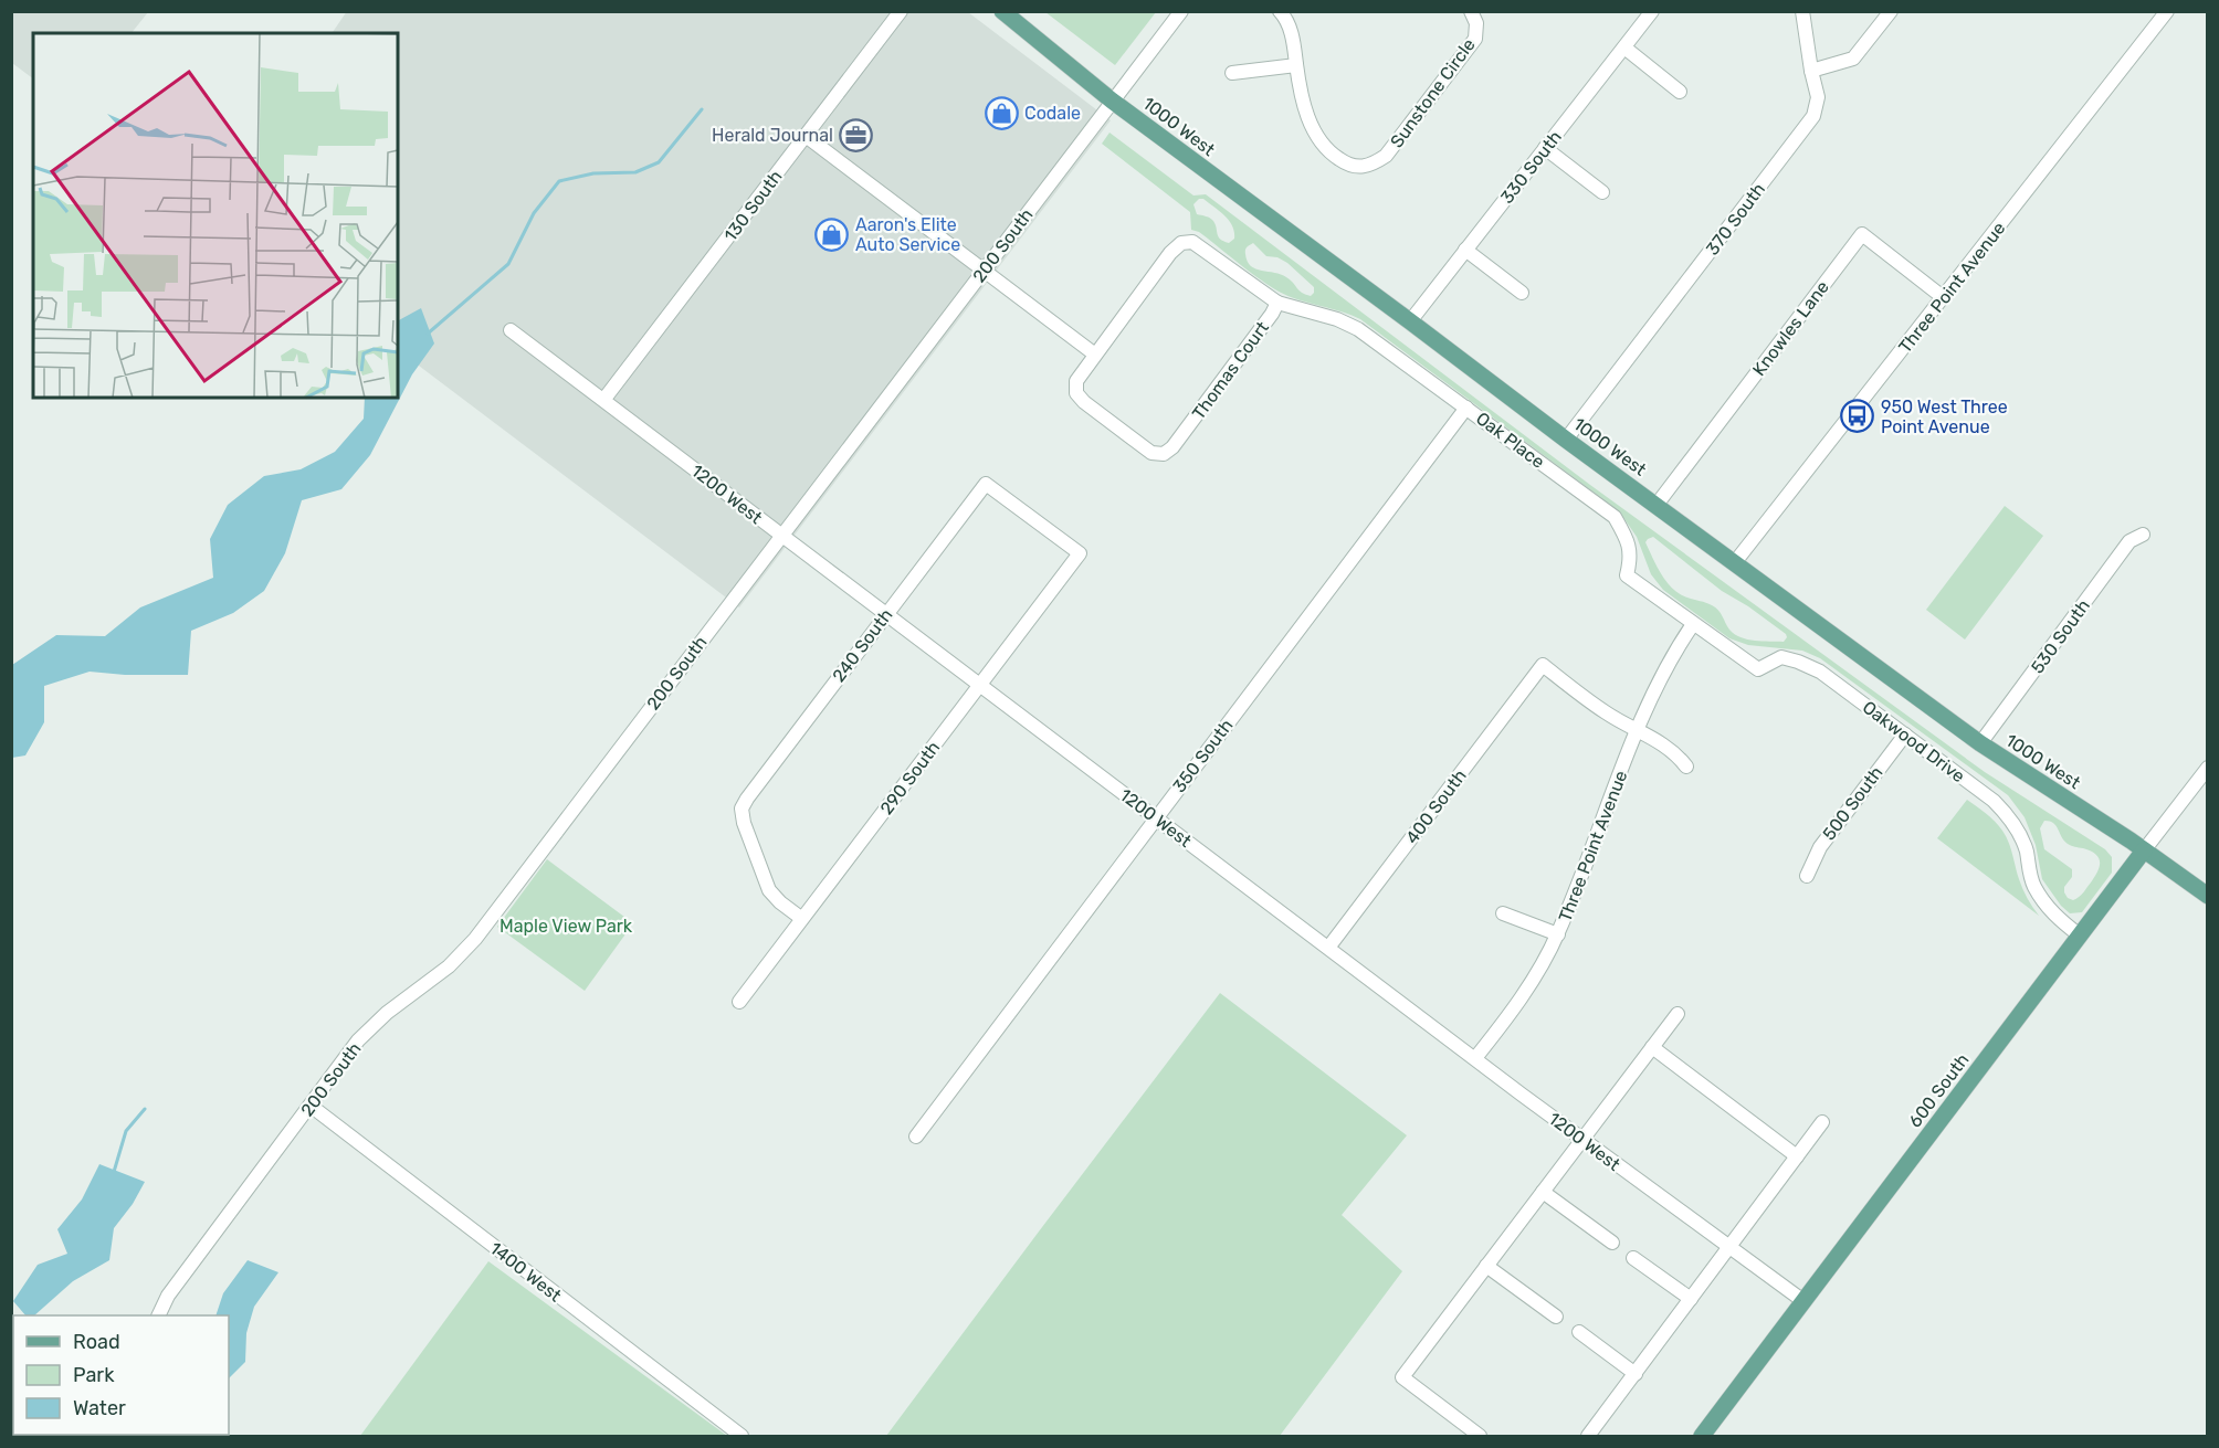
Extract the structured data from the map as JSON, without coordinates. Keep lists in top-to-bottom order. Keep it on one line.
{"streets":{"main road":["1000 West","600 South"],"street":["Sunstone Circle","330 South","130 South","370 South","200 South","Three Point Avenue","Knowles Lane","Thomas Court","Oak Place","1200 West","530 South","240 South","Oakwood Drive","350 South","290 South","500 South","400 South","1400 West"]},"crossings":[["1000 West","330 South"],["1000 West","370 South"],["1000 West","200 South"],["1000 West","Three Point Avenue"],["1000 West","Knowles Lane"],["1000 West","530 South"],["1000 West","600 South"],["130 South","1200 West"],["200 South","1200 West"],["200 South","1400 West"],["Three Point Avenue","Knowles Lane"],["Three Point Avenue","Oak Place"],["Three Point Avenue","1200 West"],["Three Point Avenue","Oakwood Drive"],["Three Point Avenue","400 South"],["Thomas Court","Oak Place"],["Oak Place","Oakwood Drive"],["Oak Place","350 South"],["1200 West","240 South"],["1200 West","350 South"],["1200 West","290 South"],["1200 West","400 South"],["1200 West","600 South"],["240 South","290 South"],["Oakwood Drive","500 South"],["Oakwood Drive","600 South"]],"parks":["Maple View Park"],"places":{"shop":["Codale","Aaron's Elite Auto Service"],"office":["Herald Journal"],"bus stop":["950 West Three Point Avenue"]},"legend":["Road","Park","Water"]}
